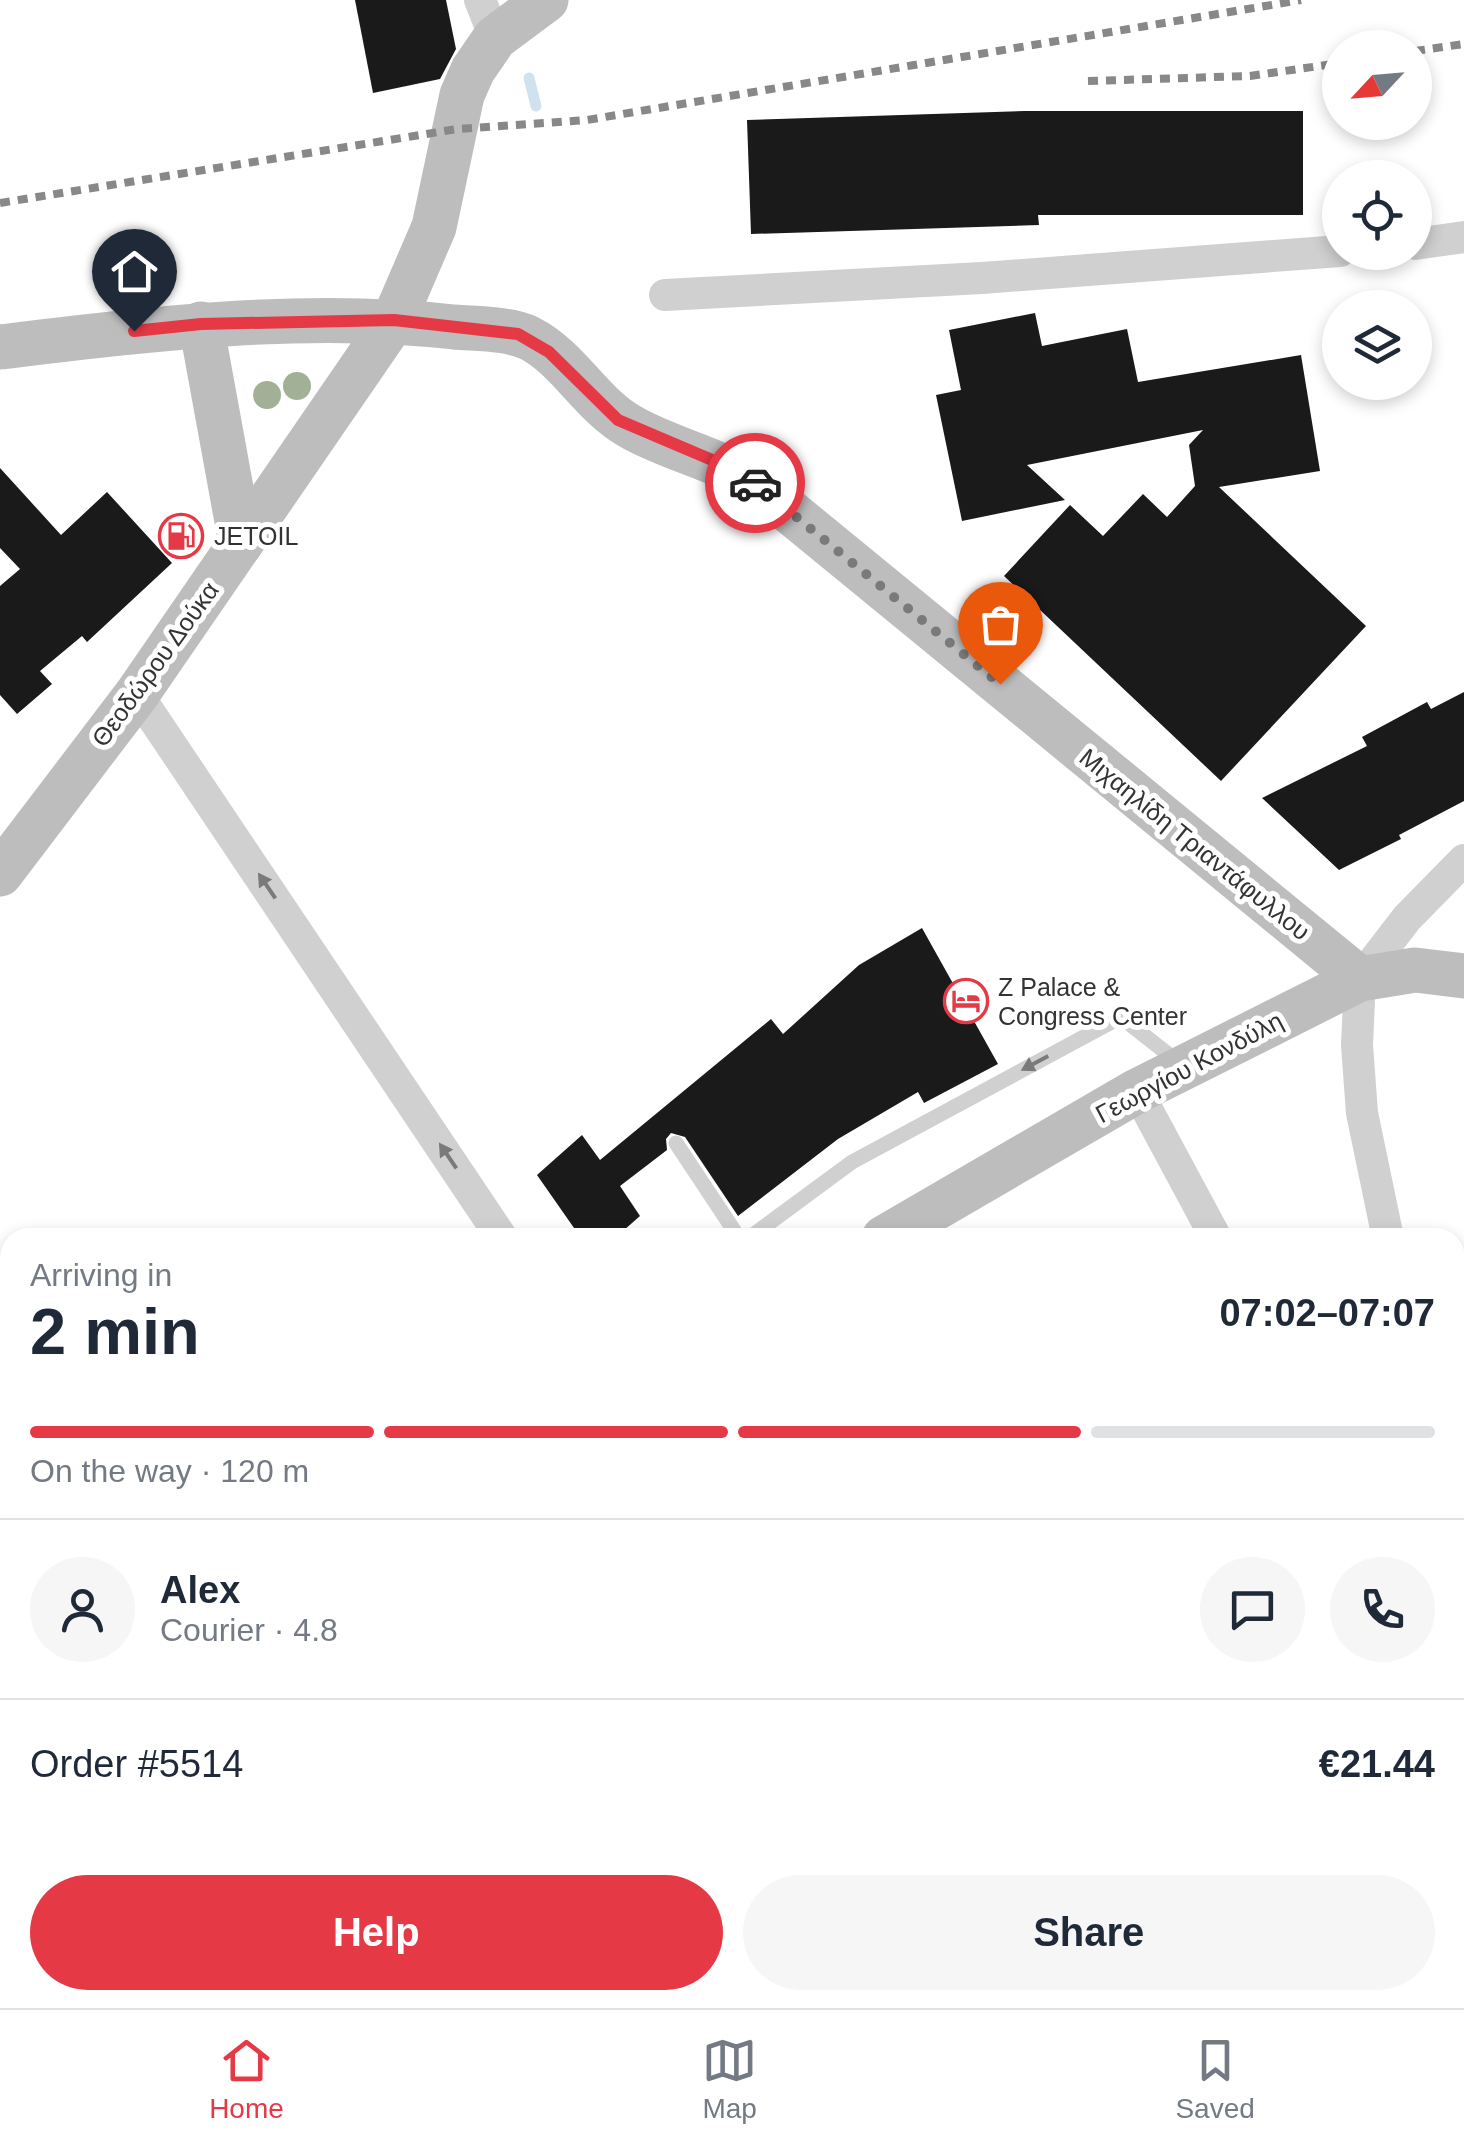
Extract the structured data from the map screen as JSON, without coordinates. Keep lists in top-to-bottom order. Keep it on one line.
{"streets":{"street":["Θεοδώρου Δούκα","Μιχαηλίδη Τριαντάφυλλου","Γεωργίου Κονδύλη"]},"crossings":[["Θεοδώρου Δούκα","Μιχαηλίδη Τριαντάφυλλου"],["Μιχαηλίδη Τριαντάφυλλου","Γεωργίου Κονδύλη"]],"places":{"fuel station":["JETOIL"],"hotel":["Z Palace & Congress Center"]},"north":"bottom left","page":{"heading":["2 min","Arriving in","07:02–07:07"],"panel":["Alex","Courier · 4.8","Order #5514","€21.44"],"bar":"On the way · 120 m","buttons":["Help","Share"],"tabs":["Home","Map","Saved"]}}
